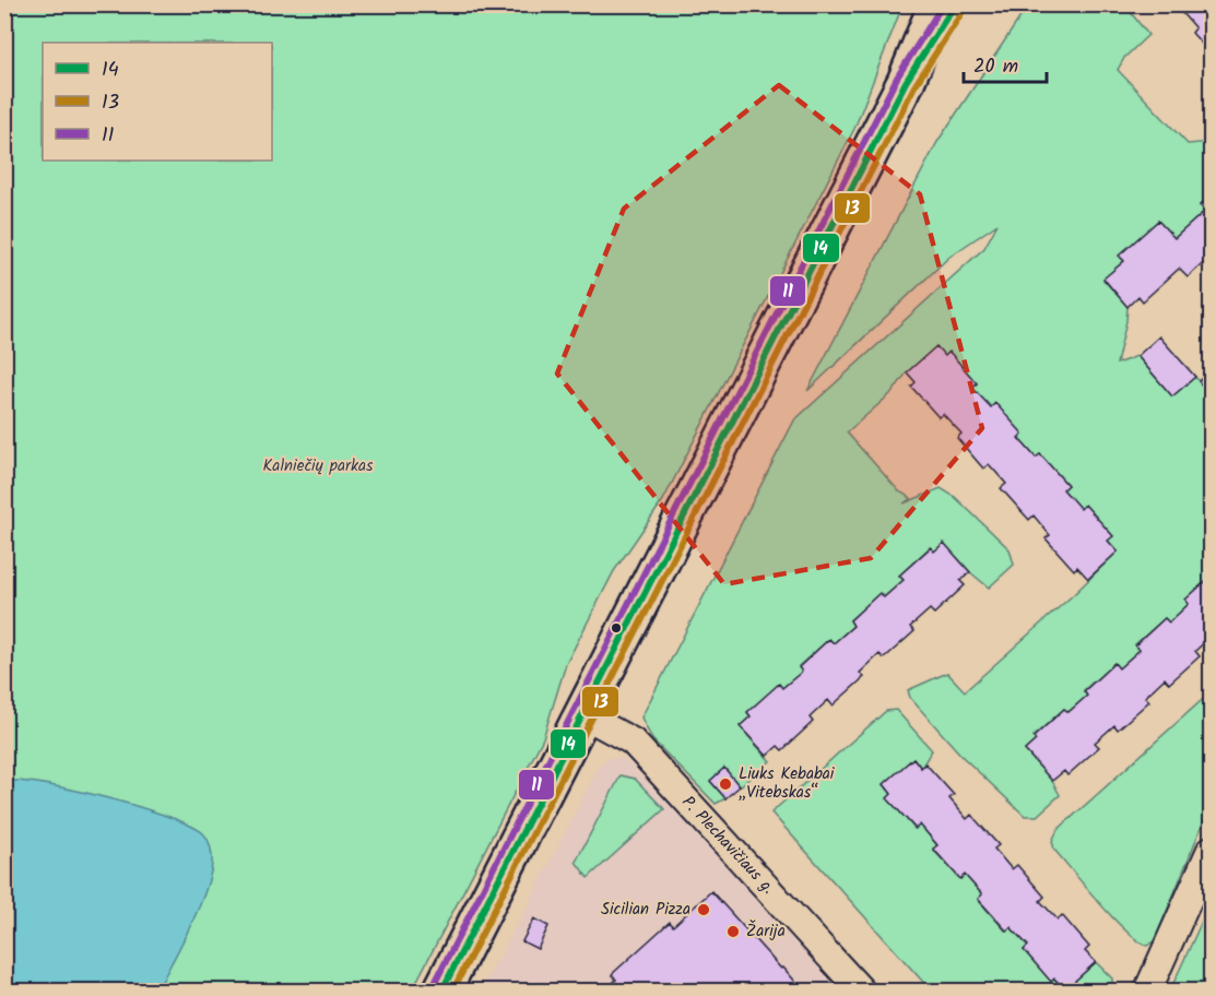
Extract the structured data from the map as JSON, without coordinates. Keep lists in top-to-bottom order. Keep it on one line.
{"streets":{"street":["P. Plechavičiaus g."]},"parks":["Kalniečių parkas"],"places":["Liuks Kebabai „Vitebskas“","Sicilian Pizza","Žarija"],"lines":["transit line 14","transit line 11","transit line 13"],"legend":["14","13","11"],"scale_bar":"20 m"}
